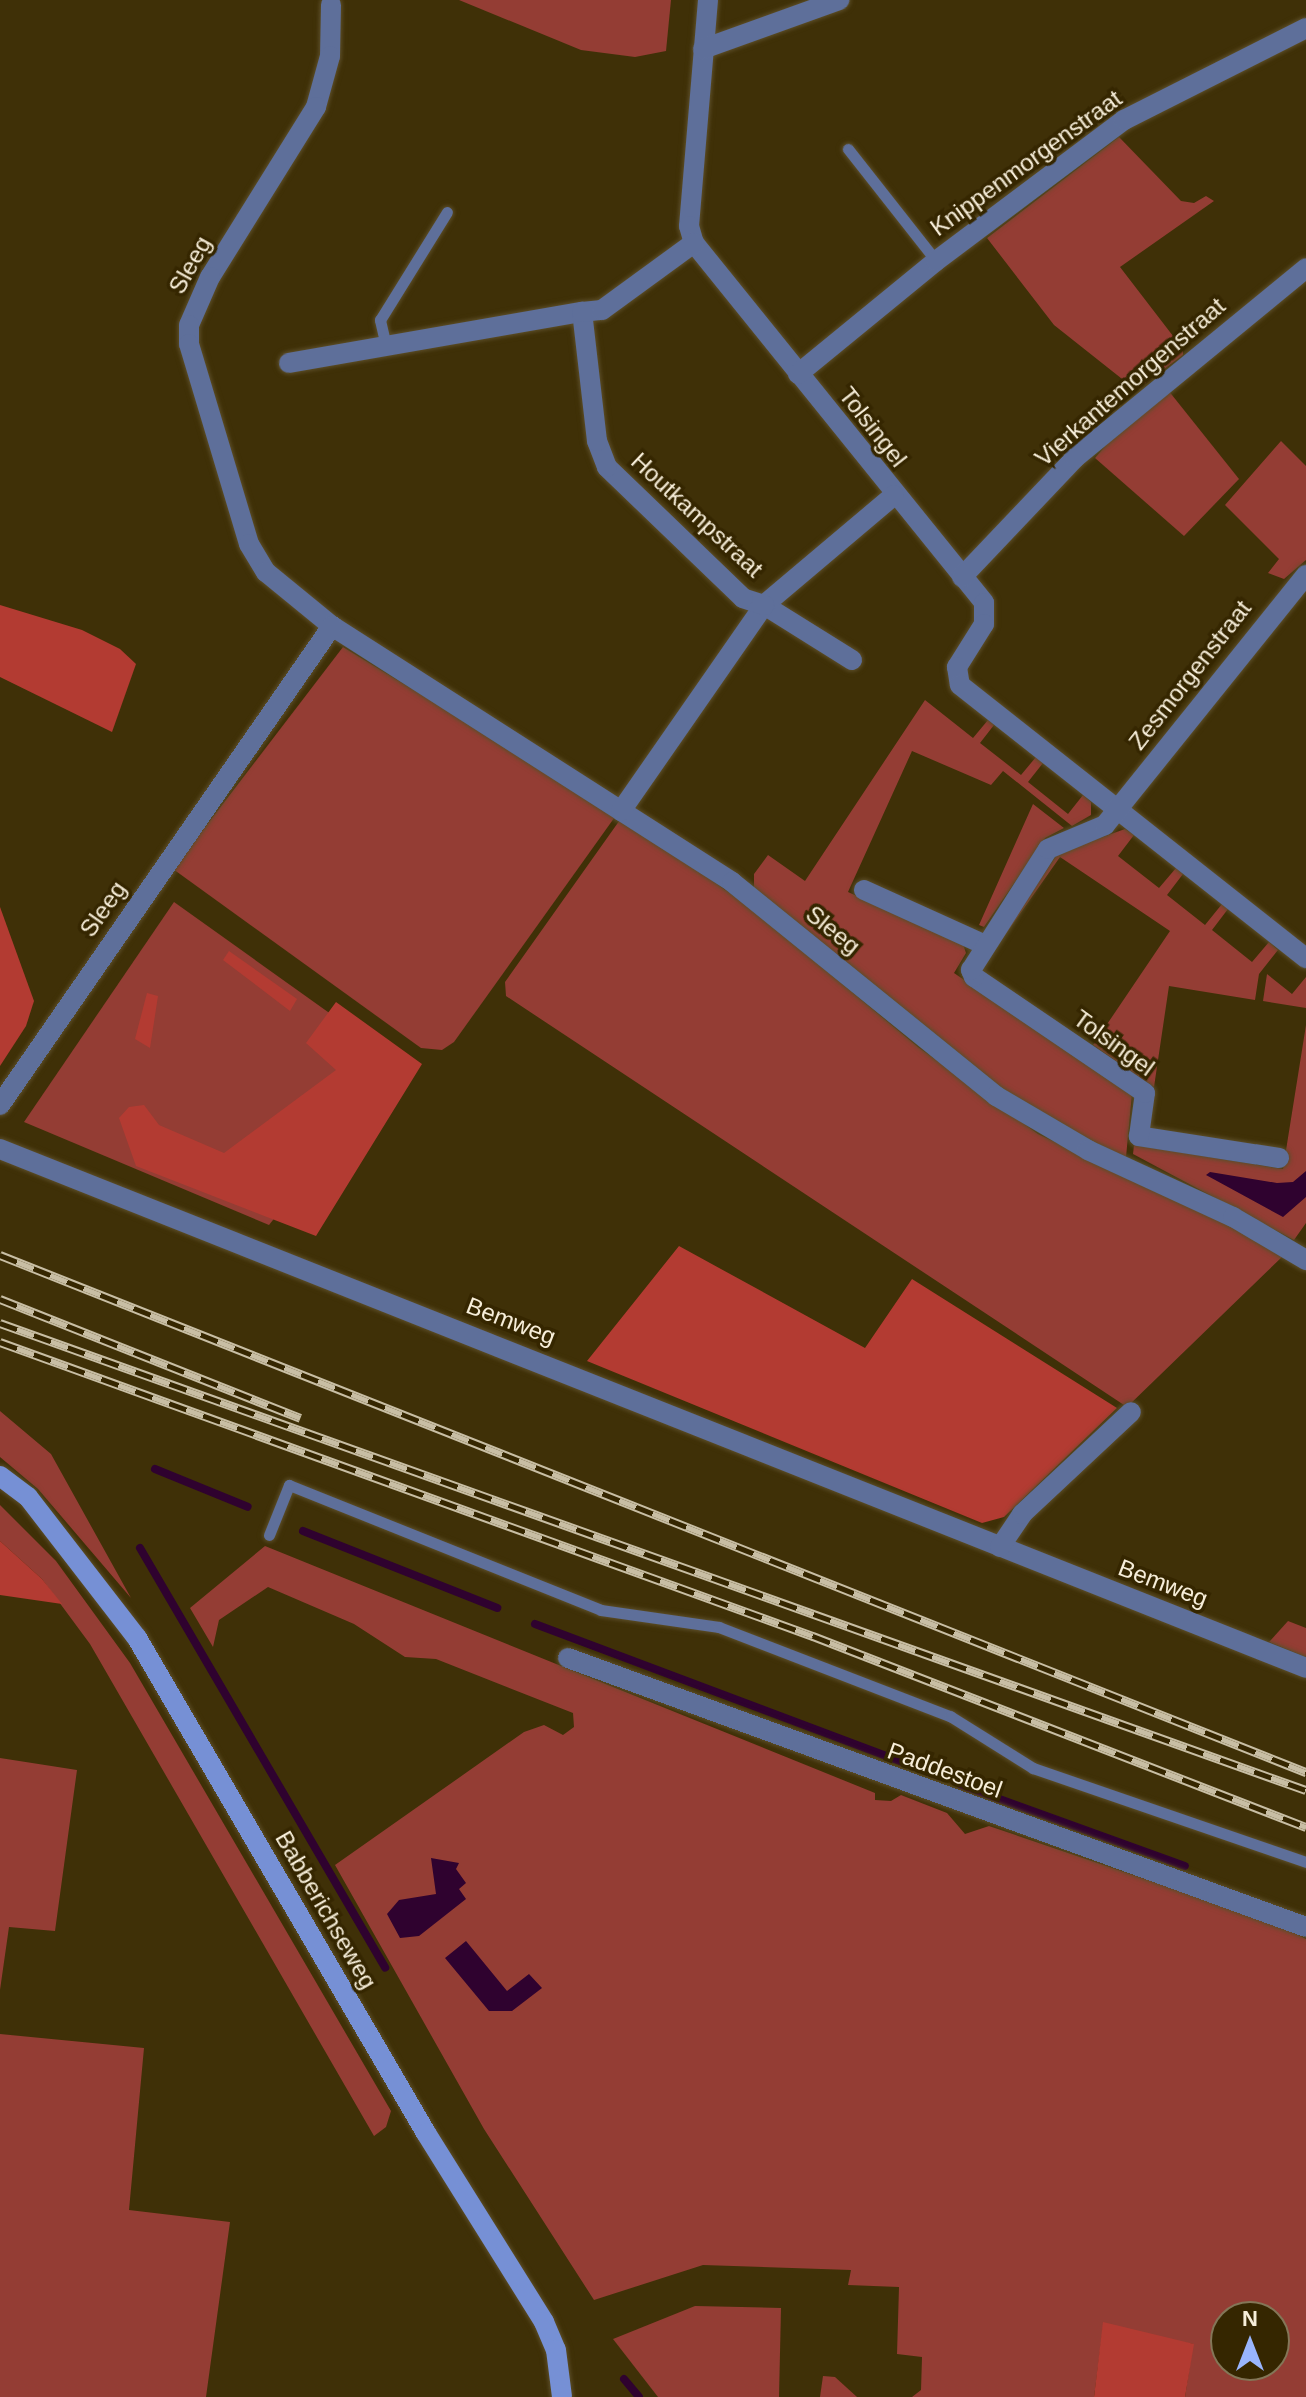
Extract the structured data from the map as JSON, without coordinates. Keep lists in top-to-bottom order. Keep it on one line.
{"streets":{"street":["Knippenmorgenstraat","Sleeg","Vierkantemorgenstraat","Tolsingel","Houtkampstraat","Zesmorgenstraat","Bemweg","Paddestoel","Babberichseweg"]},"crossings":[["Knippenmorgenstraat","Tolsingel"],["Sleeg","Houtkampstraat"],["Vierkantemorgenstraat","Tolsingel"],["Tolsingel","Houtkampstraat"],["Tolsingel","Zesmorgenstraat"]],"north":"top"}
